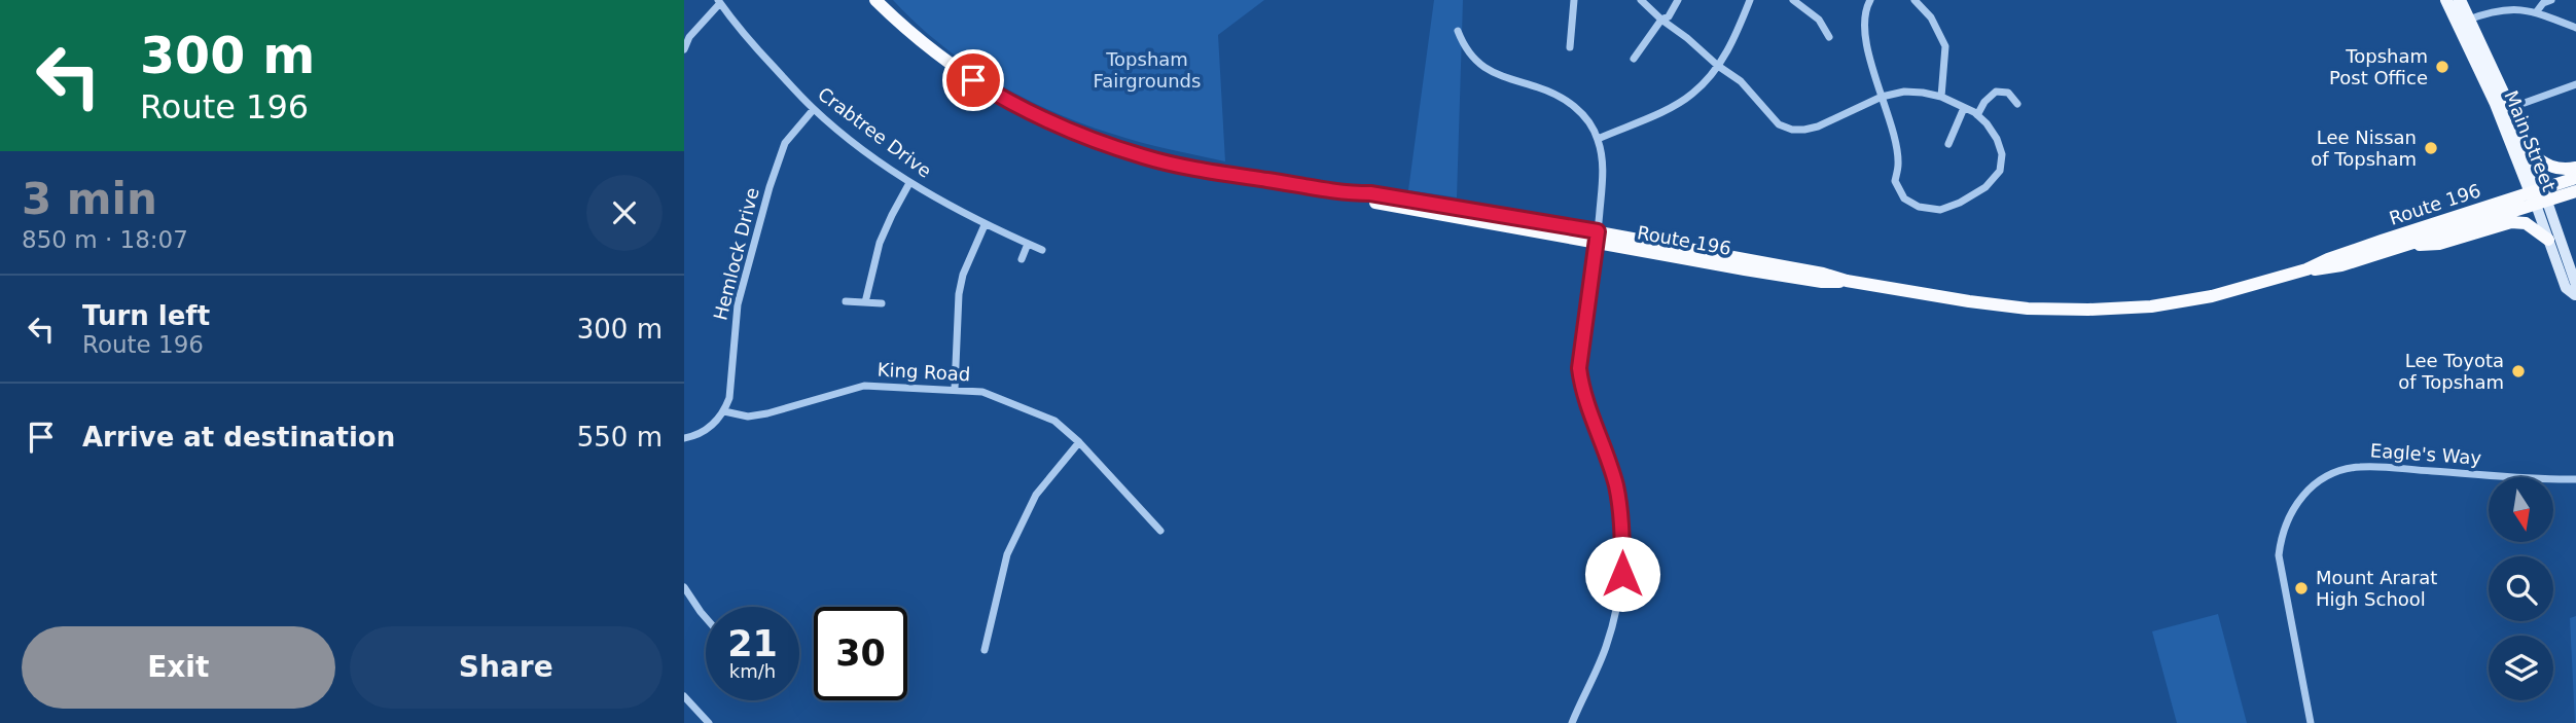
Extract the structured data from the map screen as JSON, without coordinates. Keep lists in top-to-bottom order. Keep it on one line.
{"streets":{"highway":["Route 196"],"main road":["Main Street"],"street":["Crabtree Drive","Hemlock Drive","King Road","Eagle's Way"]},"crossings":[["Crabtree Drive","Hemlock Drive"],["Main Street","Route 196"],["Hemlock Drive","King Road"]],"parks":["Topsham Fairgrounds"],"places":["Topsham Post Office","Lee Nissan of Topsham","Lee Toyota of Topsham","Mount Ararat High School"],"north":"bottom","page":{"turn":["300 m","Route 196"],"heading":["3 min","850 m · 18:07"],"list":[{"name":"Turn left","note":"Route 196","value":"300 m"},{"name":"Arrive at destination","value":"550 m"}],"speed":"21 km/h","limit":"30","buttons":["Exit","Share"]}}
